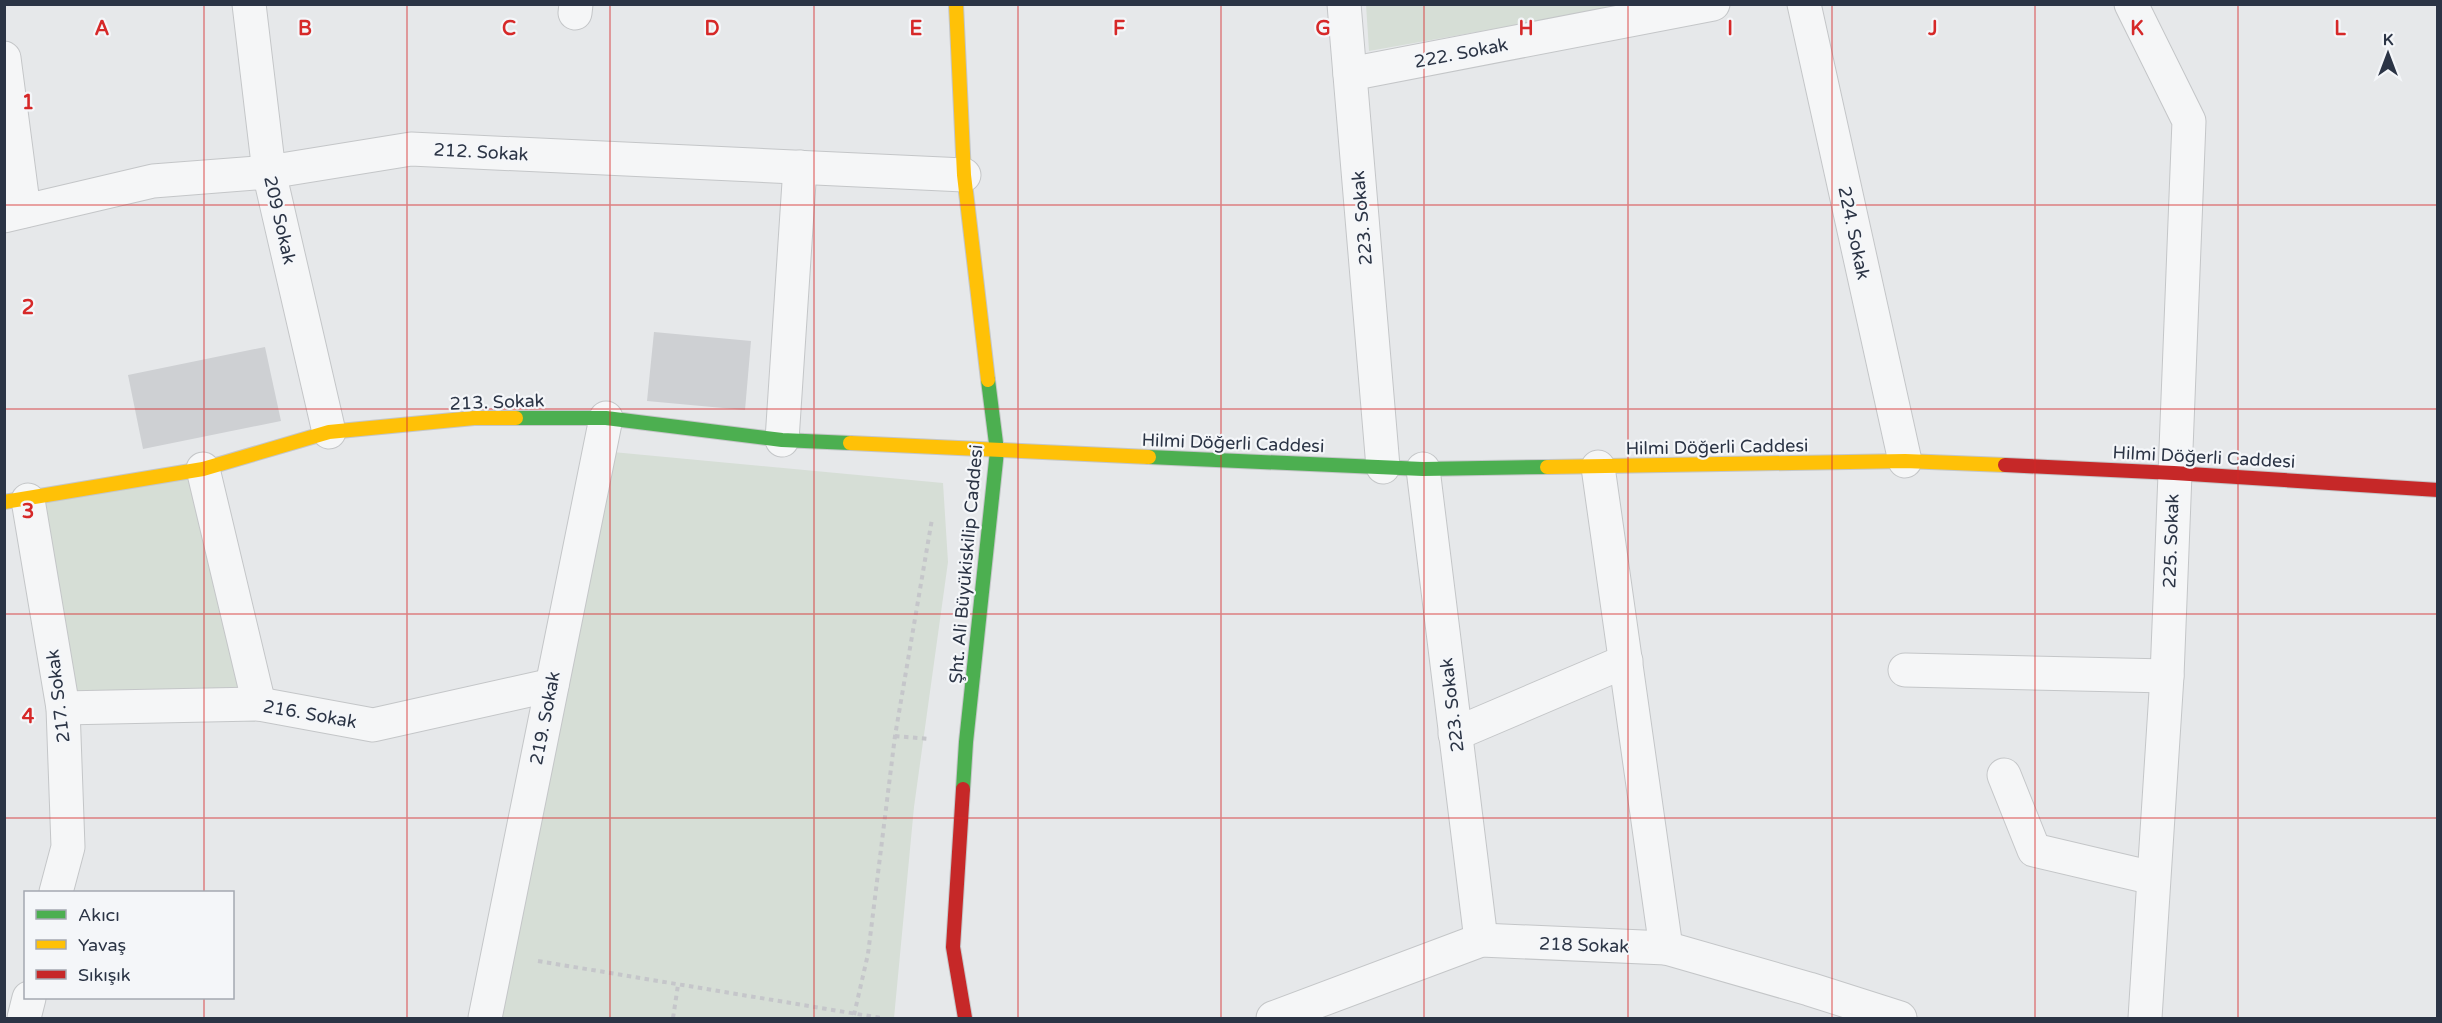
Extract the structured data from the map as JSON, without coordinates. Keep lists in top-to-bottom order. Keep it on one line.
{"streets":{"street":["222. Sokak","212. Sokak","223. Sokak","209 Sokak","224. Sokak","213. Sokak","Hilmi Döğerli Caddesi","225. Sokak","Şht. Ali Büyükiskilip Caddesi","217. Sokak","216. Sokak","219. Sokak","218 Sokak"]},"crossings":[["222. Sokak","223. Sokak"],["212. Sokak","209 Sokak"],["212. Sokak","Şht. Ali Büyükiskilip Caddesi"],["223. Sokak","Hilmi Döğerli Caddesi"],["223. Sokak","218 Sokak"],["209 Sokak","213. Sokak"],["224. Sokak","Hilmi Döğerli Caddesi"],["213. Sokak","Hilmi Döğerli Caddesi"],["213. Sokak","Şht. Ali Büyükiskilip Caddesi"],["213. Sokak","217. Sokak"],["213. Sokak","219. Sokak"],["Hilmi Döğerli Caddesi","225. Sokak"],["Hilmi Döğerli Caddesi","Şht. Ali Büyükiskilip Caddesi"],["217. Sokak","216. Sokak"],["216. Sokak","219. Sokak"]],"legend":["Akıcı","Yavaş","Sıkışık"],"north":"top","grid":{"columns":["A","B","C","D","E","F","G","H","I","J","K","L"],"rows":["1","2","3","4"]}}
